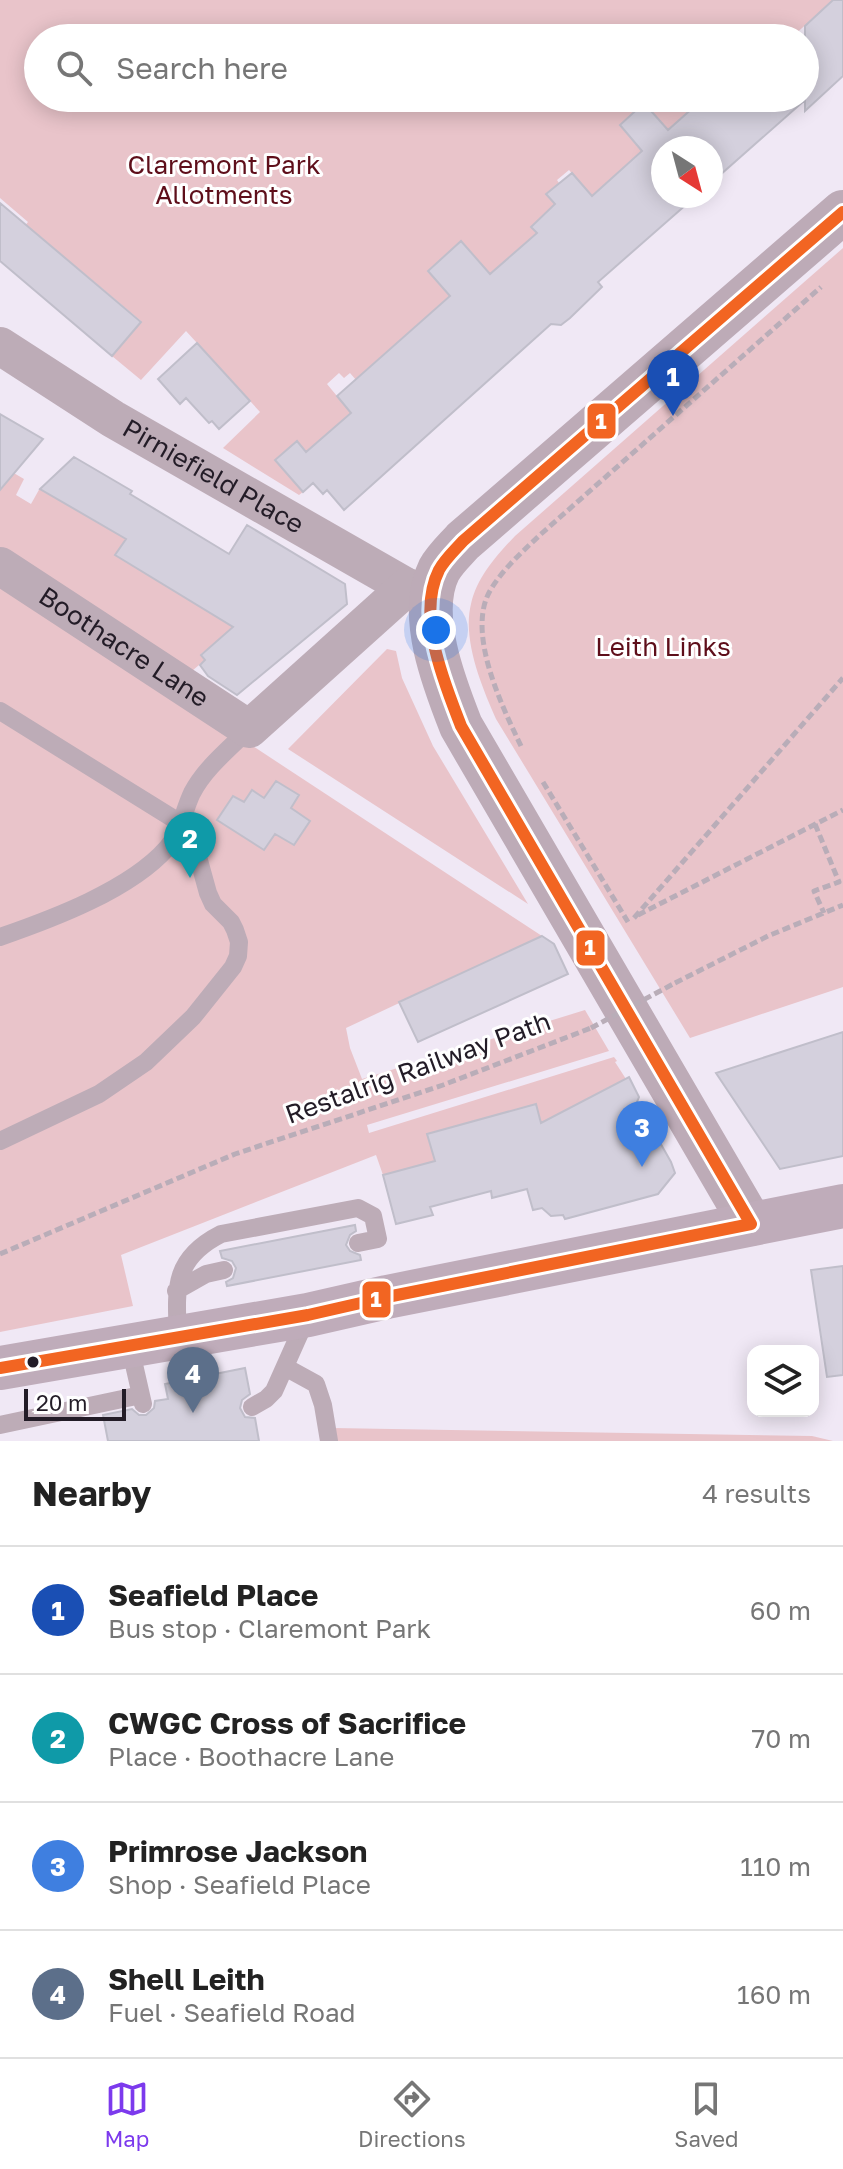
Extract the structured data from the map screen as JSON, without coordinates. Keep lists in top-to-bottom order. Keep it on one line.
{"streets":{"street":["Pirniefield Place","Boothacre Lane"],"path":["Restalrig Railway Path"]},"parks":["Claremont Park Allotments","Leith Links"],"lines":["transit line 1"],"scale_bar":"20 m","north":"bottom right","page":{"search":"Search here","pins":["1","2","3","4"],"scale":"20 m","heading":["Nearby","4 results"],"list":[{"mark":"1","name":"Seafield Place","note":"Bus stop · Claremont Park","value":"60 m"},{"mark":"2","name":"CWGC Cross of Sacrifice","note":"Place · Boothacre Lane","value":"70 m"},{"mark":"3","name":"Primrose Jackson","note":"Shop · Seafield Place","value":"110 m"},{"mark":"4","name":"Shell Leith","note":"Fuel · Seafield Road","value":"160 m"}],"nav":["Map","Directions","Saved"]}}
